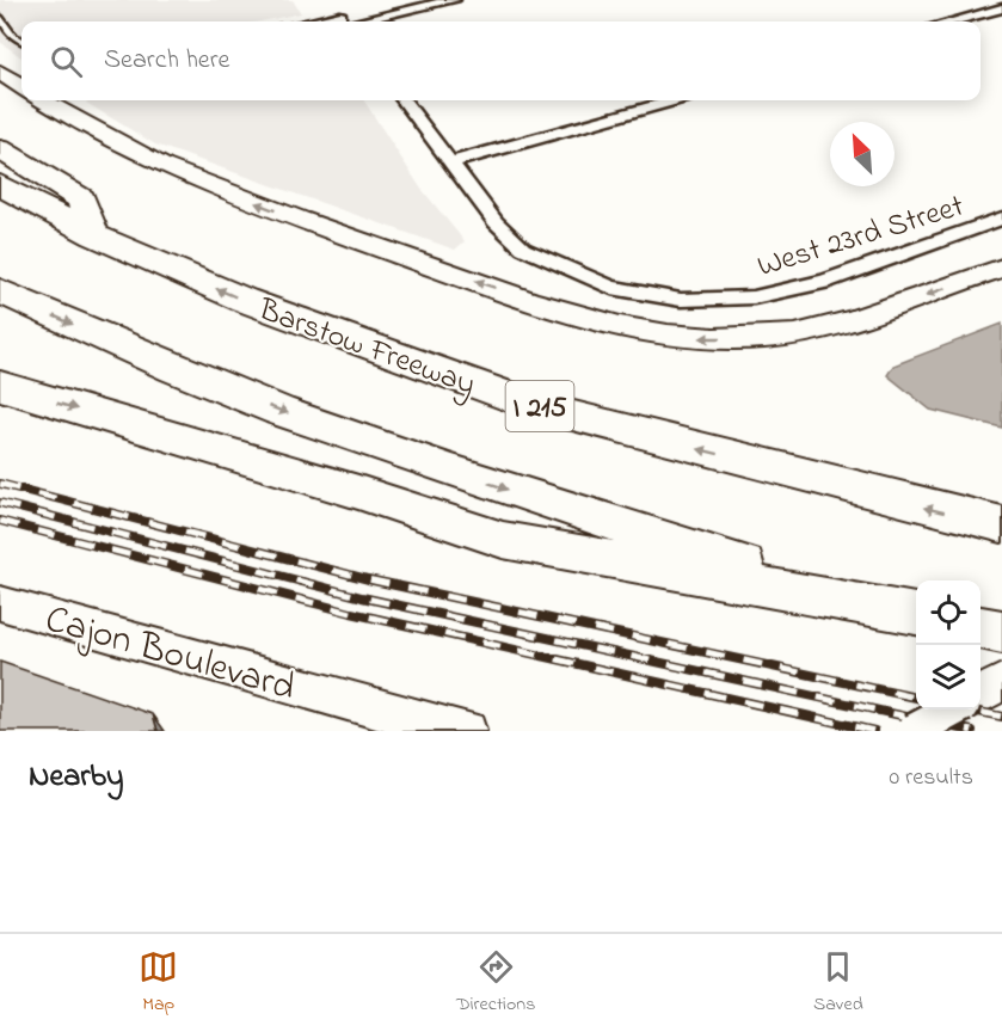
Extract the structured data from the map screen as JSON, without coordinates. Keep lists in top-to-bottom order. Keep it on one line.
{"streets":{"highway":["Barstow Freeway","I 215"],"main road":["Cajon Boulevard"],"street":["West 23rd Street"]},"north":"top left","page":{"search":"Search here","heading":["Nearby","0 results"],"nav":["Map","Directions","Saved"]}}
